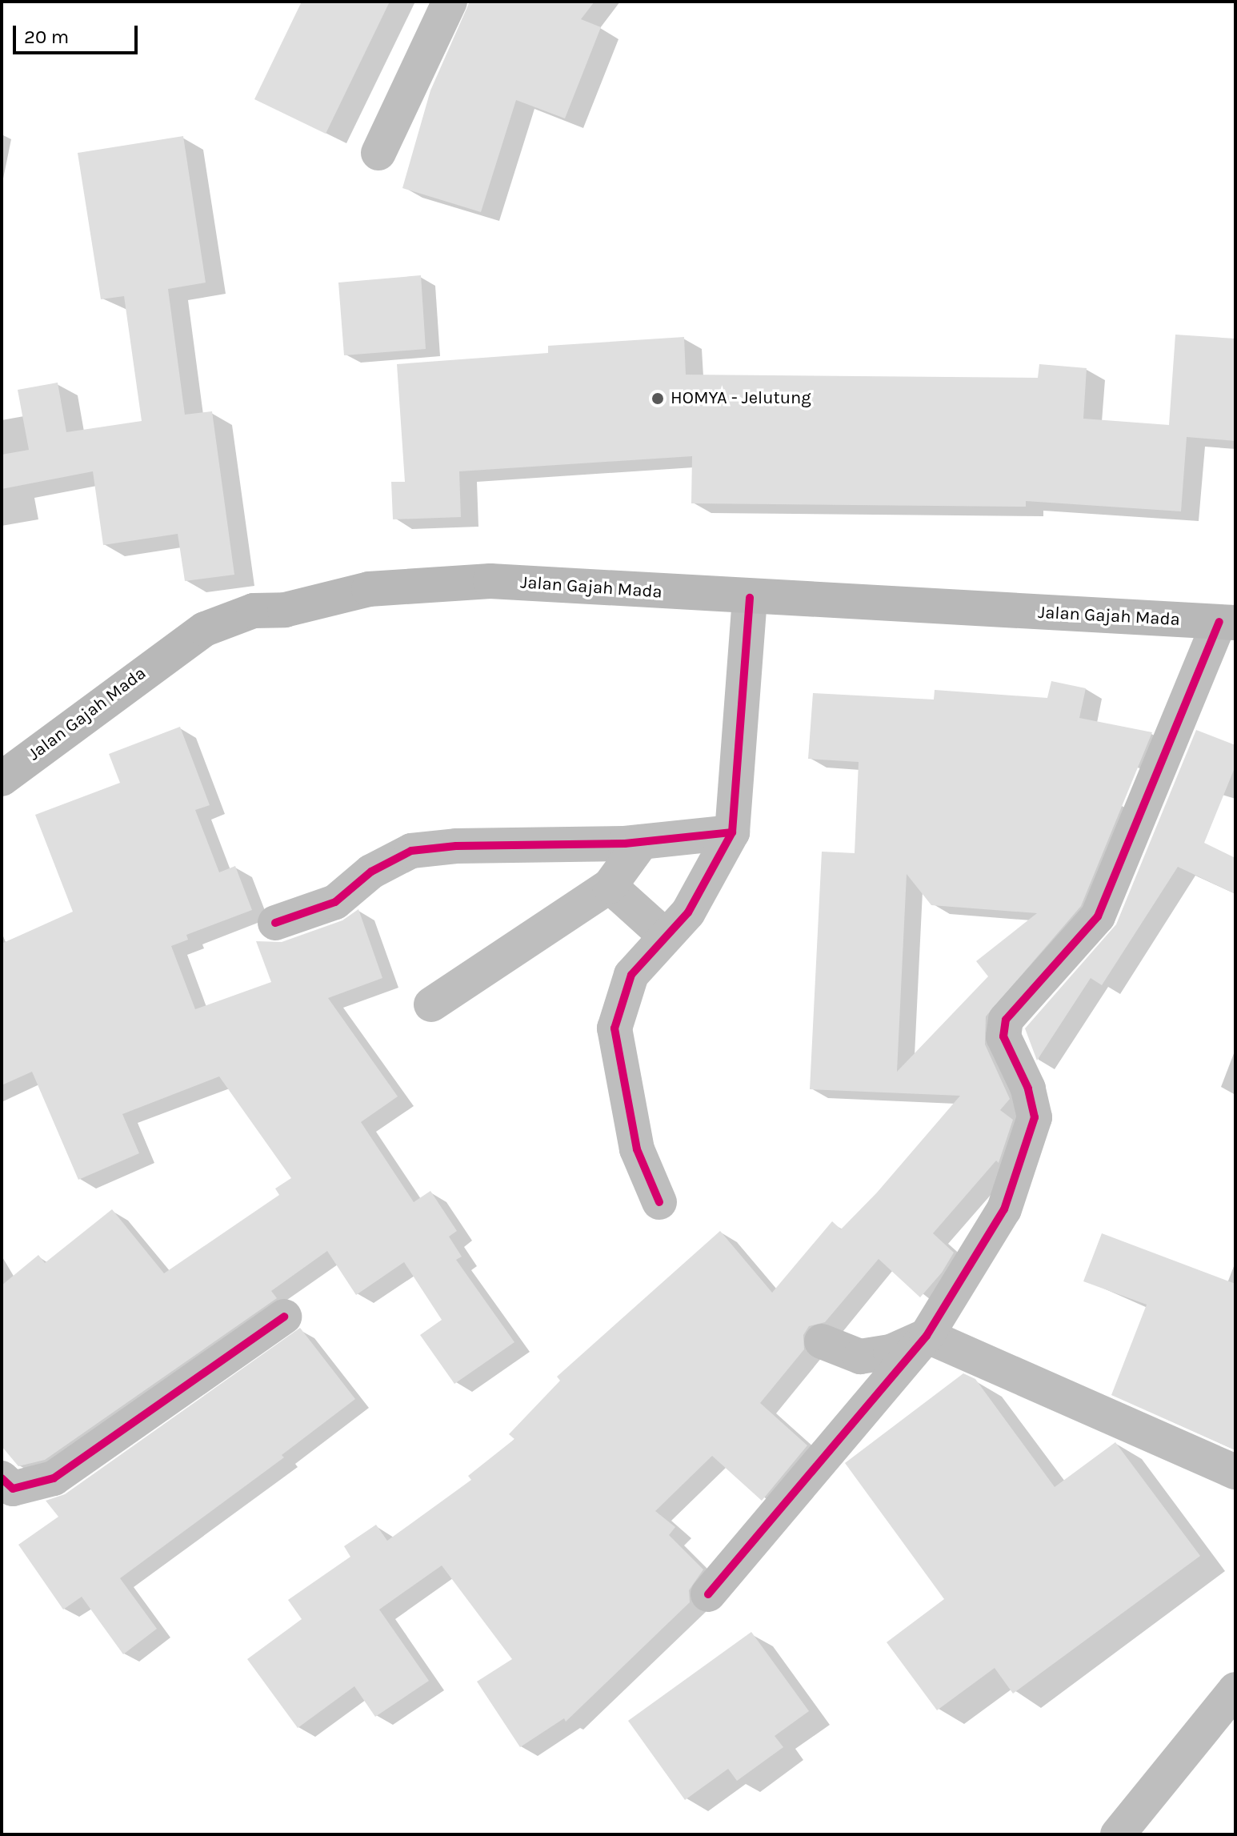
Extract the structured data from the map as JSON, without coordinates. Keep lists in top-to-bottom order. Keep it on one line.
{"streets":{"main road":["Jalan Gajah Mada"]},"places":["HOMYA - Jelutung"],"scale_bar":"20 m"}
